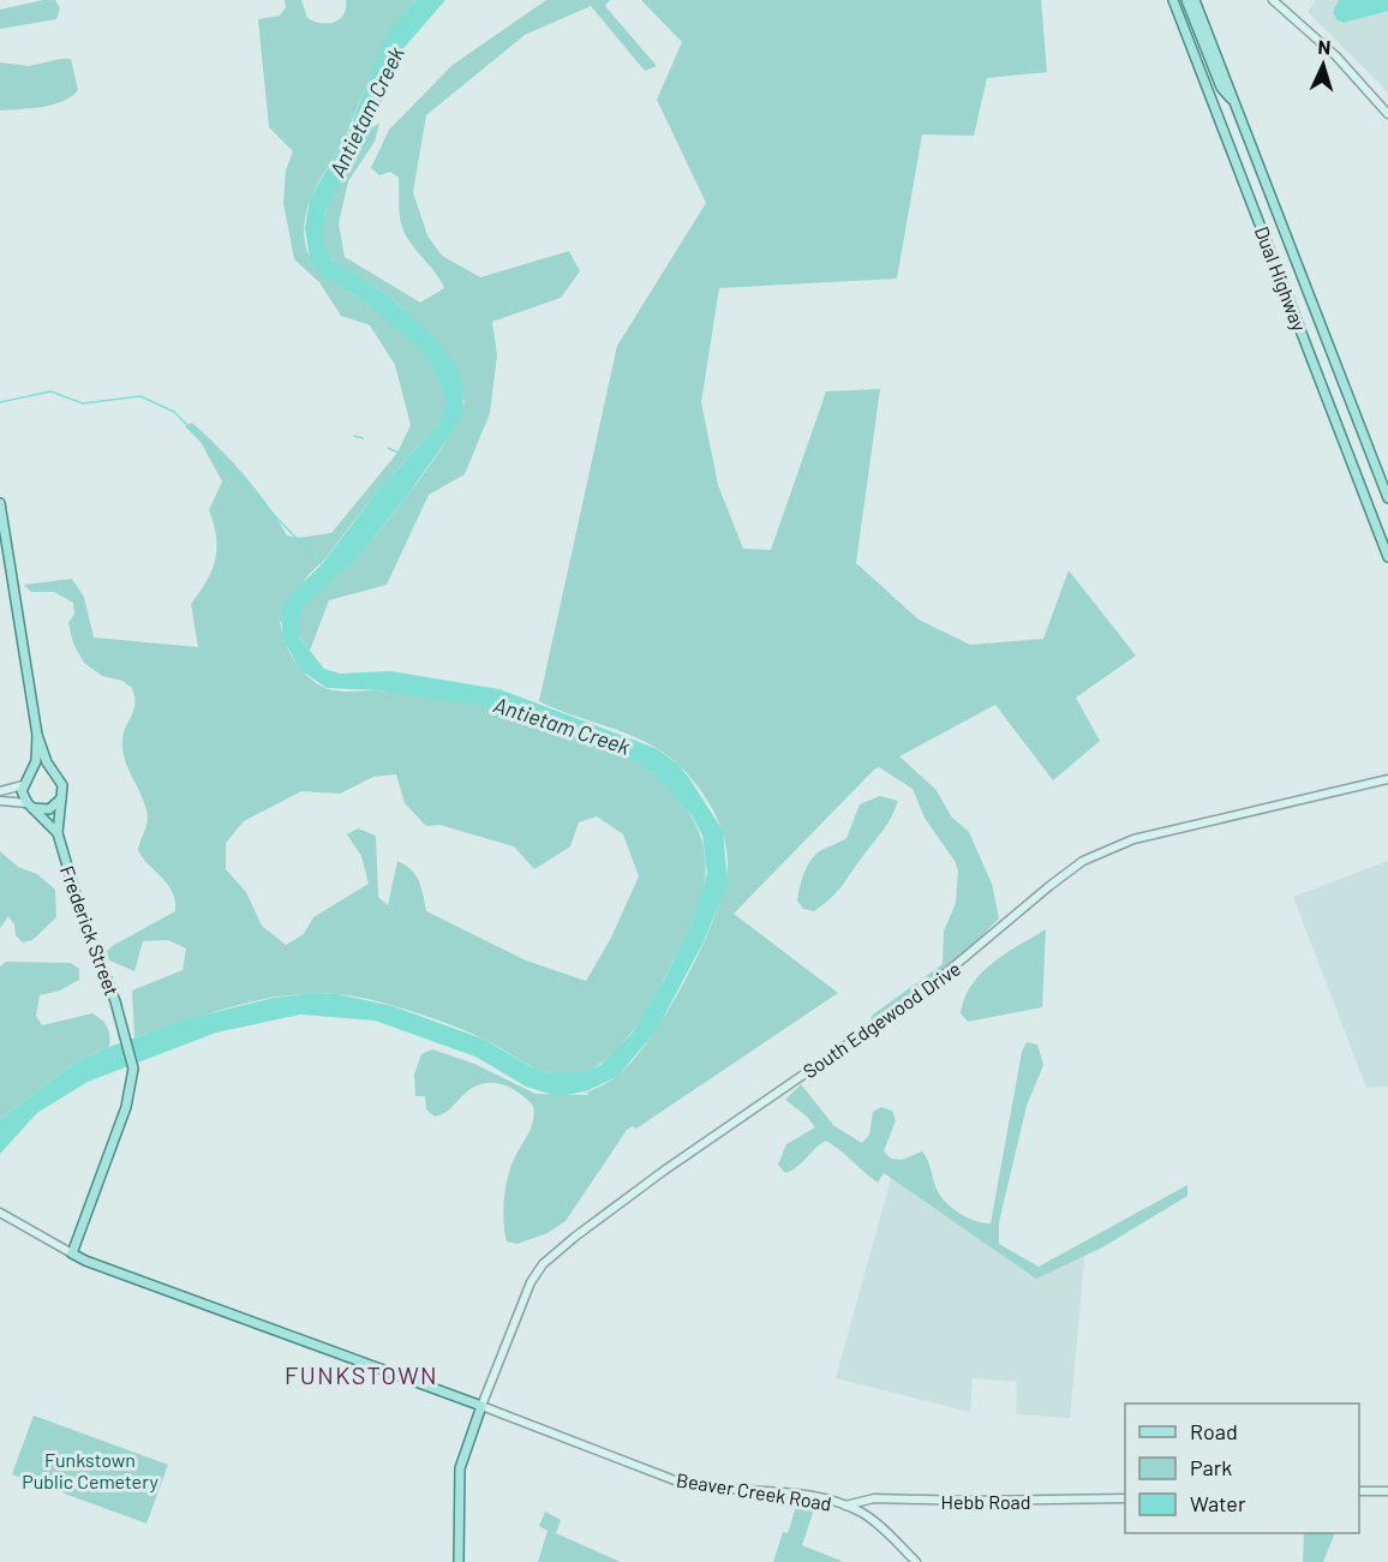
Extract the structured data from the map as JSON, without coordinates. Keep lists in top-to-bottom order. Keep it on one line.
{"streets":{"main road":["Dual Highway","Frederick Street","South Edgewood Drive","Beaver Creek Road","Hebb Road"]},"crossings":[["South Edgewood Drive","Beaver Creek Road"],["Beaver Creek Road","Hebb Road"]],"districts":["FUNKSTOWN"],"water":["Antietam Creek"],"parks":["Funkstown Public Cemetery"],"legend":["Road","Park","Water"],"north":"top"}
